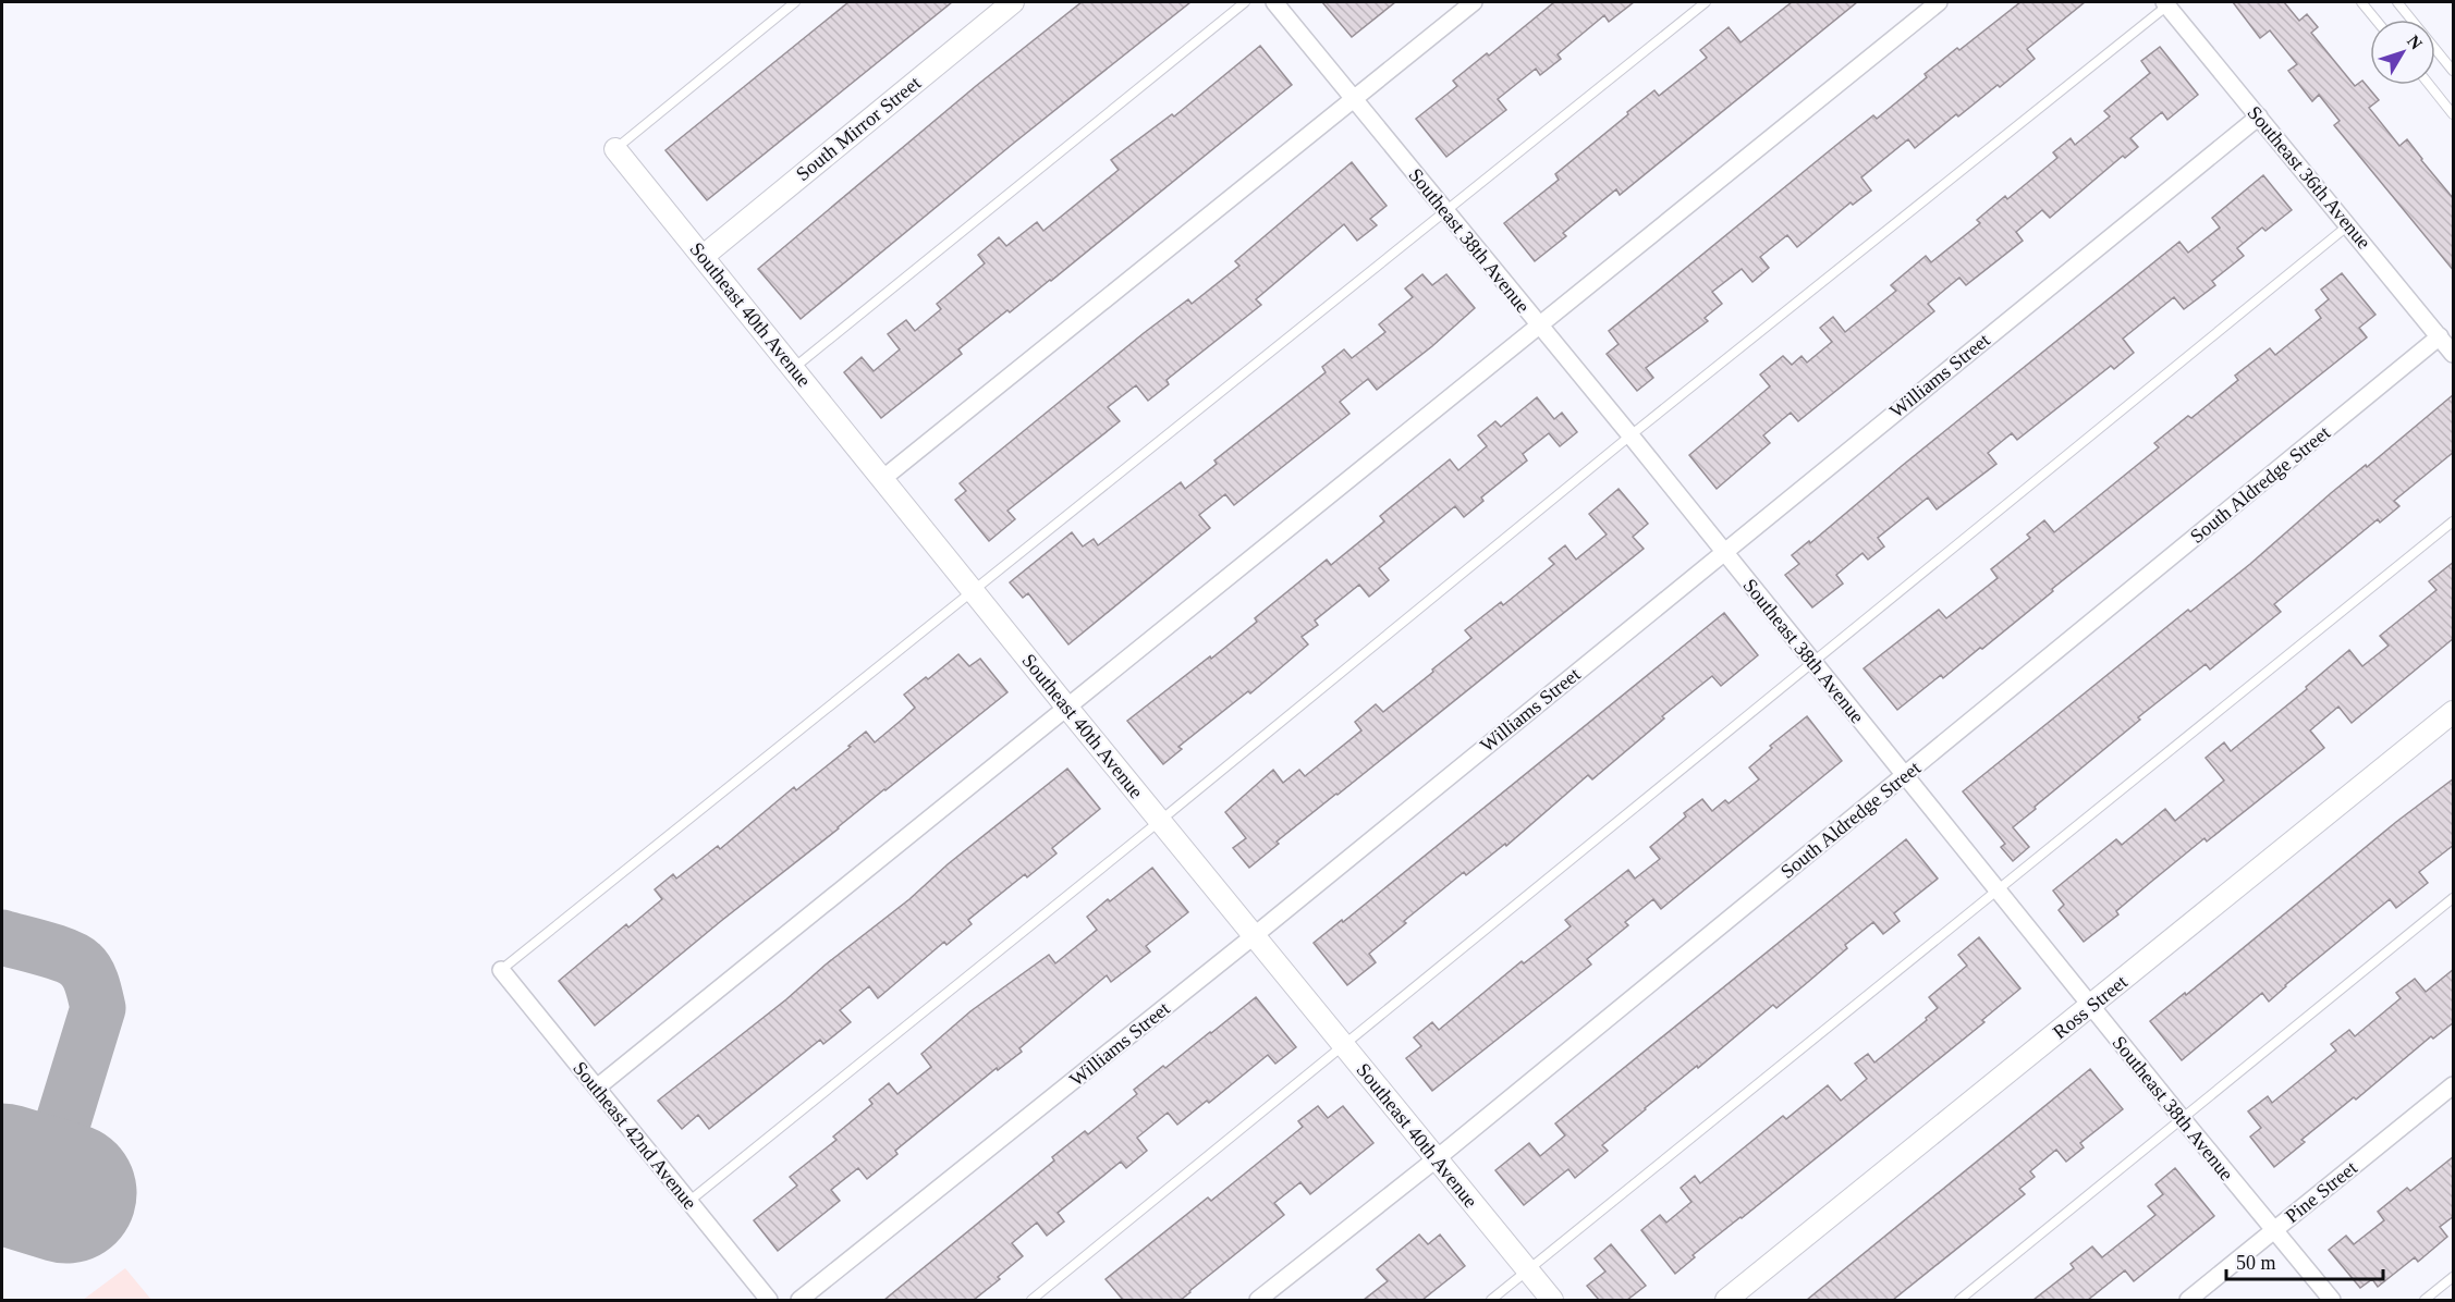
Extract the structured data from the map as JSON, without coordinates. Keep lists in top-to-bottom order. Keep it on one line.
{"streets":{"street":["South Mirror Street","Southeast 36th Avenue","Southeast 38th Avenue","Southeast 40th Avenue","Williams Street","South Aldredge Street","Ross Street","Southeast 42nd Avenue","Pine Street"]},"crossings":[["South Mirror Street","Southeast 40th Avenue"],["Southeast 36th Avenue","Williams Street"],["Southeast 36th Avenue","South Aldredge Street"],["Southeast 38th Avenue","Williams Street"],["Southeast 38th Avenue","South Aldredge Street"],["Southeast 38th Avenue","Ross Street"],["Southeast 38th Avenue","Pine Street"],["Southeast 40th Avenue","Williams Street"],["Southeast 40th Avenue","South Aldredge Street"]],"scale_bar":"50 m","north":"top right"}
